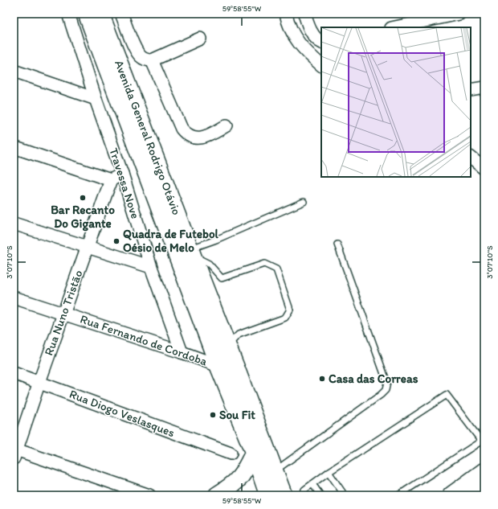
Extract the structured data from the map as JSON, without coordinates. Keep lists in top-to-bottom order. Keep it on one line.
{"streets":{"main road":["Avenida General Rodrigo Otávio"],"street":["Travessa Nove","Rua Nuno Tristão","Rua Fernando de Cordoba","Rua Diogo Veslasques"]},"crossings":[["Avenida General Rodrigo Otávio","Rua Fernando de Cordoba"],["Travessa Nove","Rua Fernando de Cordoba"],["Rua Nuno Tristão","Rua Fernando de Cordoba"],["Rua Nuno Tristão","Rua Diogo Veslasques"]],"places":["Bar Recanto Do Gigante","Quadra de Futebol Oésio de Melo","Casa das Correas","Sou Fit"],"coordinates":["59°58'55\"W","3°07'10\"S"]}
